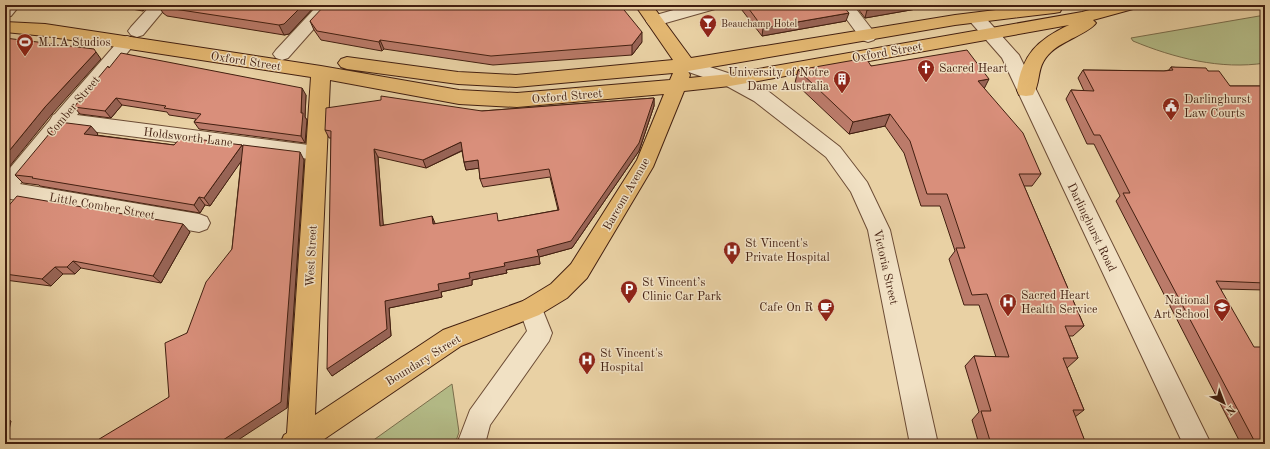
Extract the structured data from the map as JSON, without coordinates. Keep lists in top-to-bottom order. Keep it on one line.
{"streets":{"main road":["Oxford Street","Barcom Avenue","West Street","Boundary Street"],"street":["Comber Street","Holdsworth Lane","Little Comber Street","Darlinghurst Road","Victoria Street"]},"crossings":[["Oxford Street","Comber Street"],["Oxford Street","Barcom Avenue"],["Oxford Street","Darlinghurst Road"],["Oxford Street","West Street"],["Oxford Street","Victoria Street"],["Comber Street","Holdsworth Lane"],["Comber Street","Little Comber Street"],["Holdsworth Lane","West Street"],["Barcom Avenue","Victoria Street"],["Barcom Avenue","Boundary Street"],["West Street","Boundary Street"]],"places":{"bar":["Beauchamp Hotel"],"sports":["M.I.A Studios"],"church":["Sacred Heart"],"building":["University of Notre Dame Australia"],"public building":["Darlinghurst Law Courts"],"hospital":["St Vincent's Private Hospital","Sacred Heart Health Service","St Vincent's Hospital"],"parking":["St Vincent’s Clinic Car Park"],"cafe":["Cafe On R"],"school or university":["National Art School"]},"north":"bottom right"}
